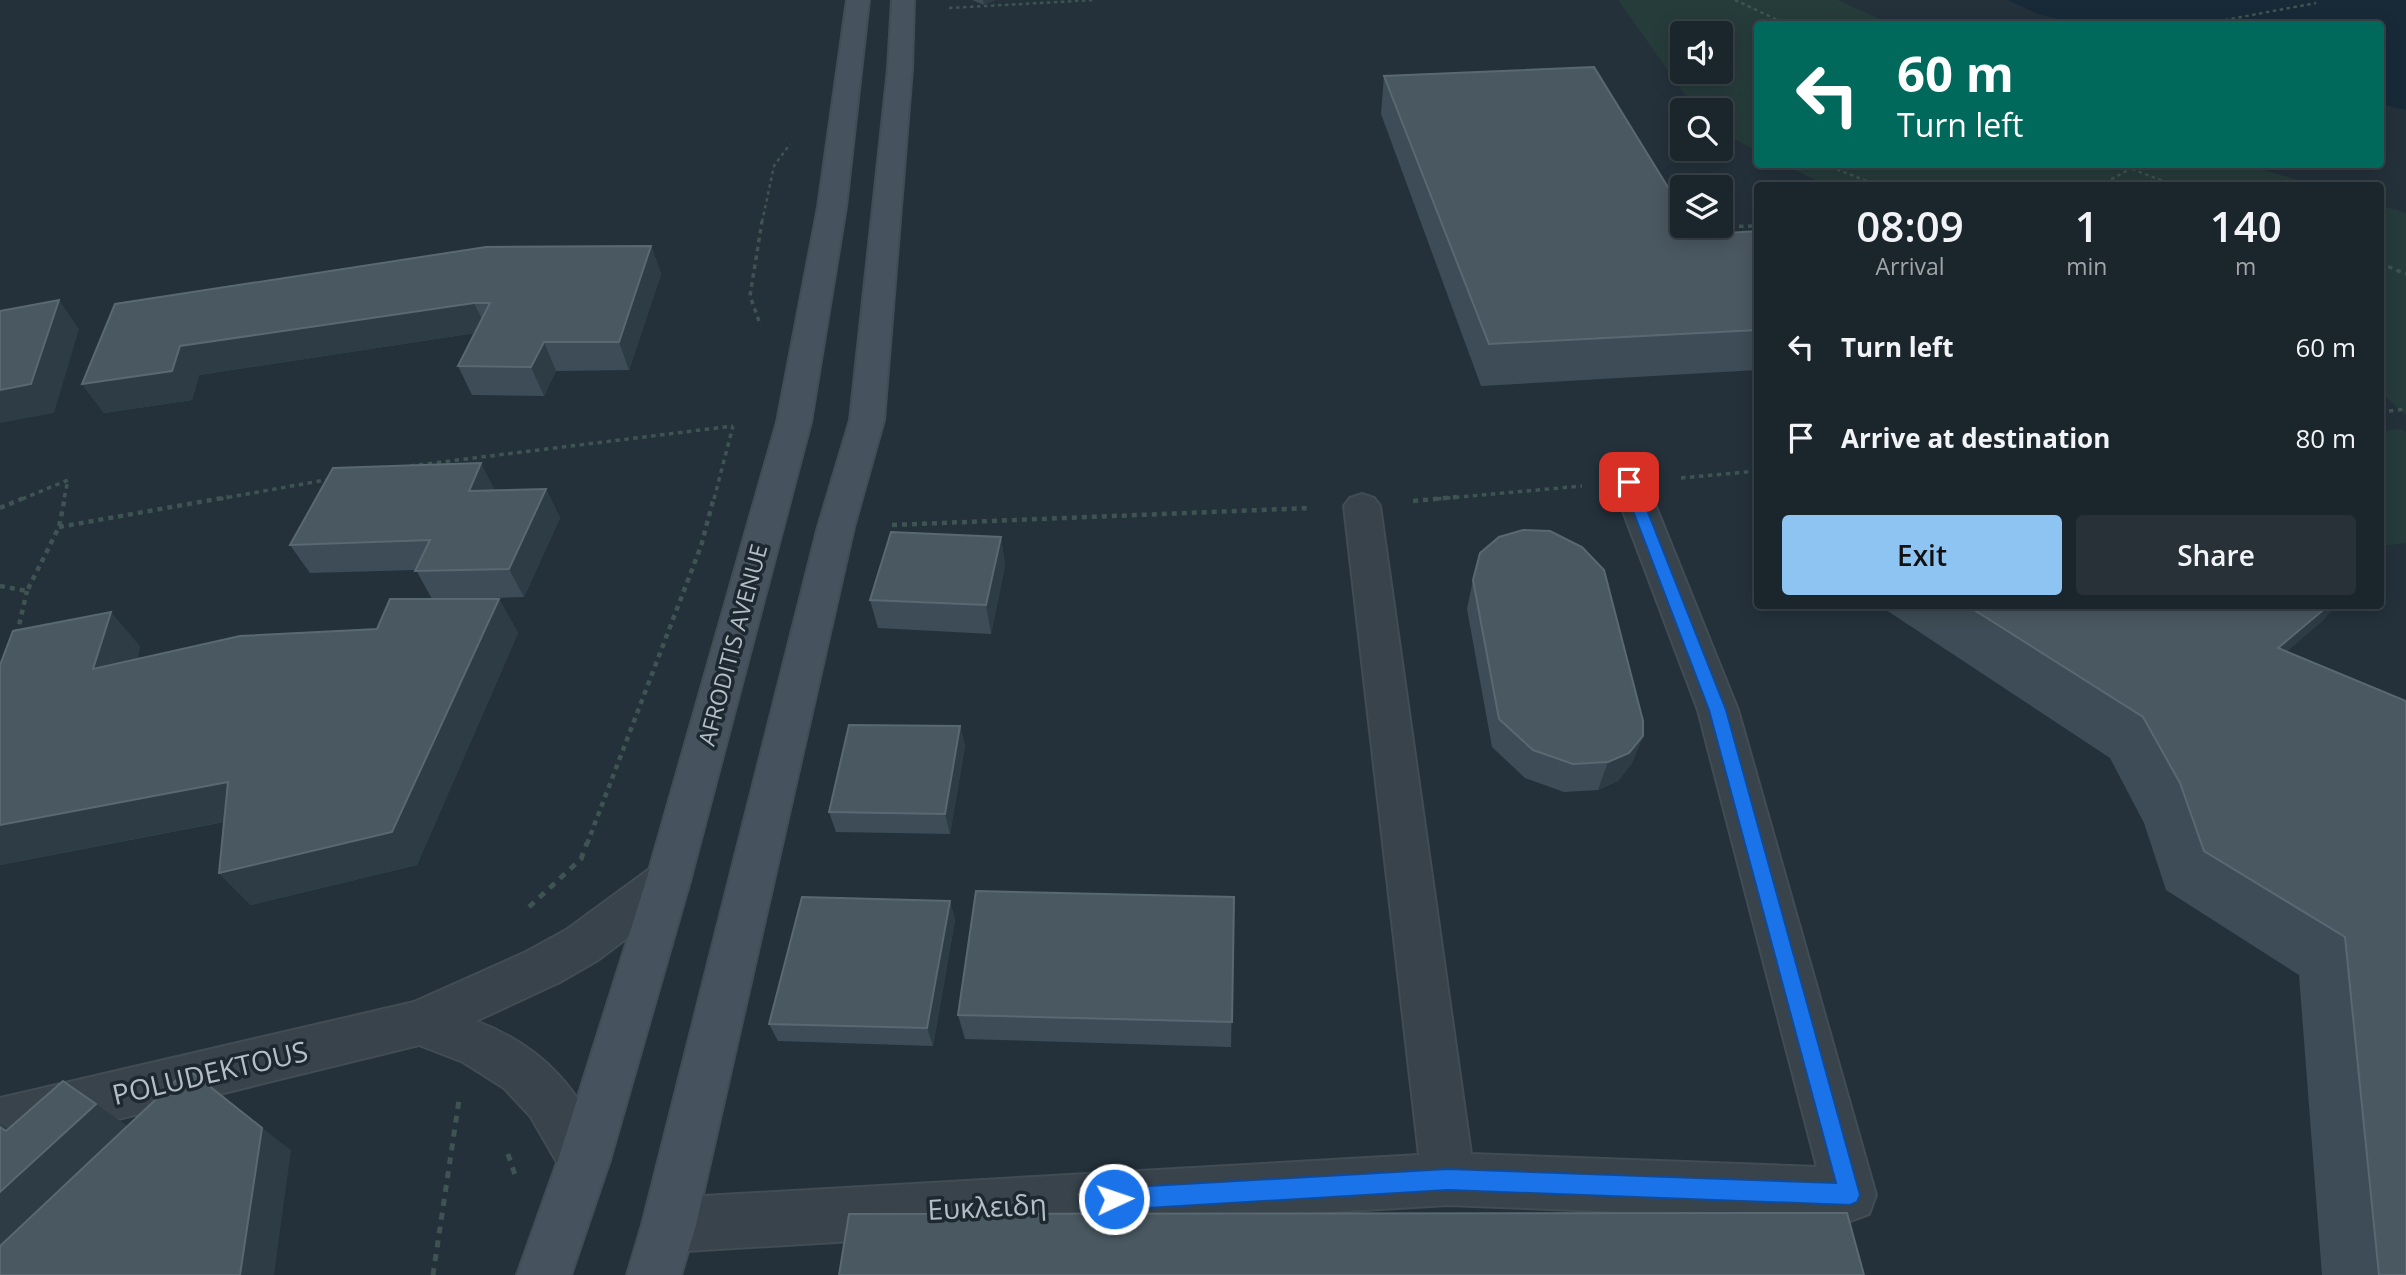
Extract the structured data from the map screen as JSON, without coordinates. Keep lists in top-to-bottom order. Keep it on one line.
{"streets":{"main road":["AFRODITIS AVENUE"],"street":["POLUDEKTOUS","Ευκλειδη"]},"crossings":[["AFRODITIS AVENUE","POLUDEKTOUS"]],"page":{"turn":["60 m","Turn left"],"eta":["08:09","Arrival","1","min","140","m"],"list":[{"name":"Turn left","value":"60 m"},{"name":"Arrive at destination","value":"80 m"}],"buttons":["Exit","Share"]}}
